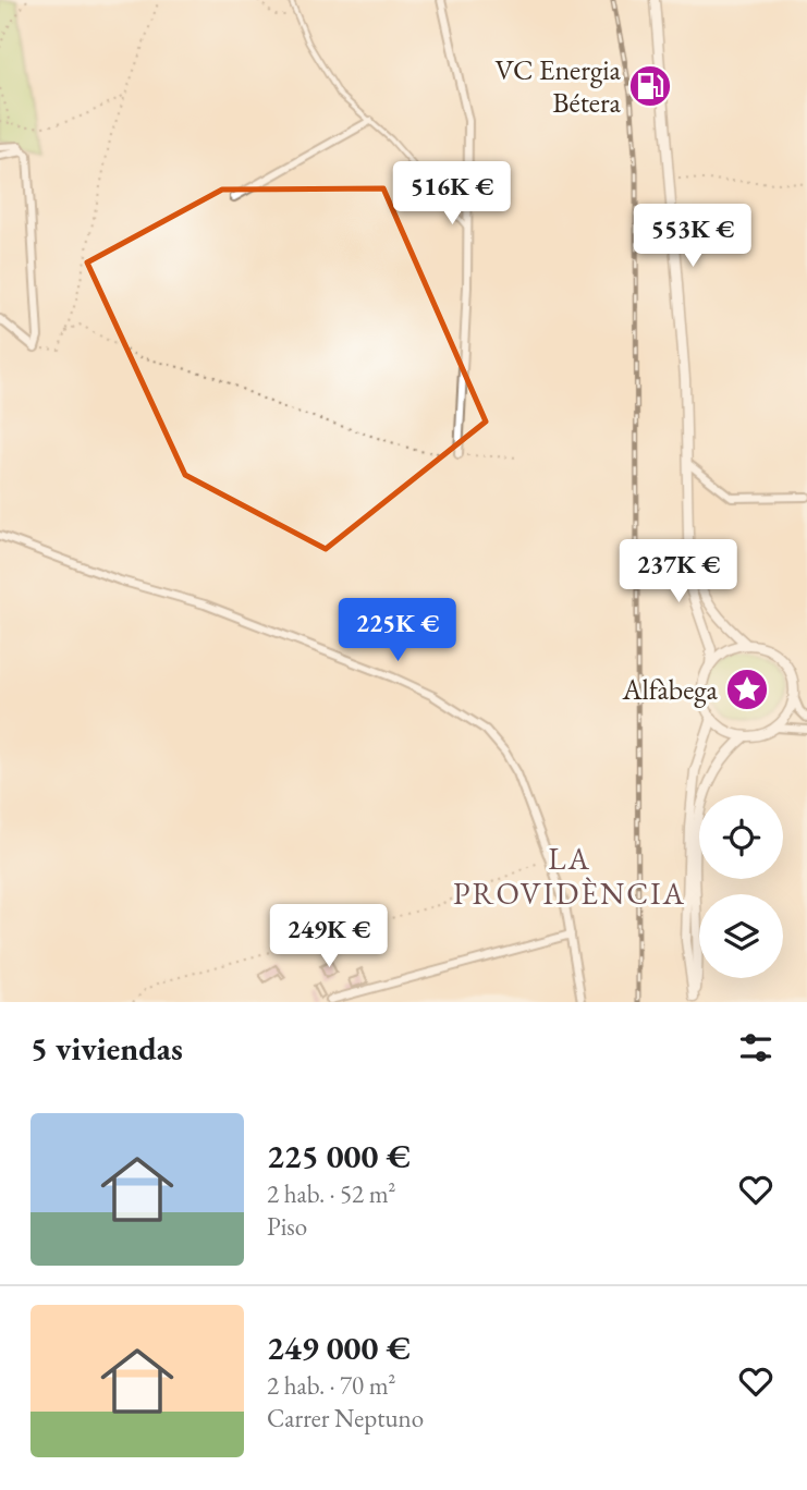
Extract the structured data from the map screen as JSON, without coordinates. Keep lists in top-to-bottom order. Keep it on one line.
{"districts":["LA PROVIDÈNCIA"],"places":{"fuel station":["VC Energia Bétera"],"place":["Alfàbega"]},"page":{"price":["516K €","553K €","237K €","225K €","249K €"],"heading":"5 viviendas","list":[{"name":"225 000 €","note":"2 hab. · 52 m² · Piso"},{"name":"249 000 €","note":"2 hab. · 70 m² · Carrer Neptuno"}]}}
